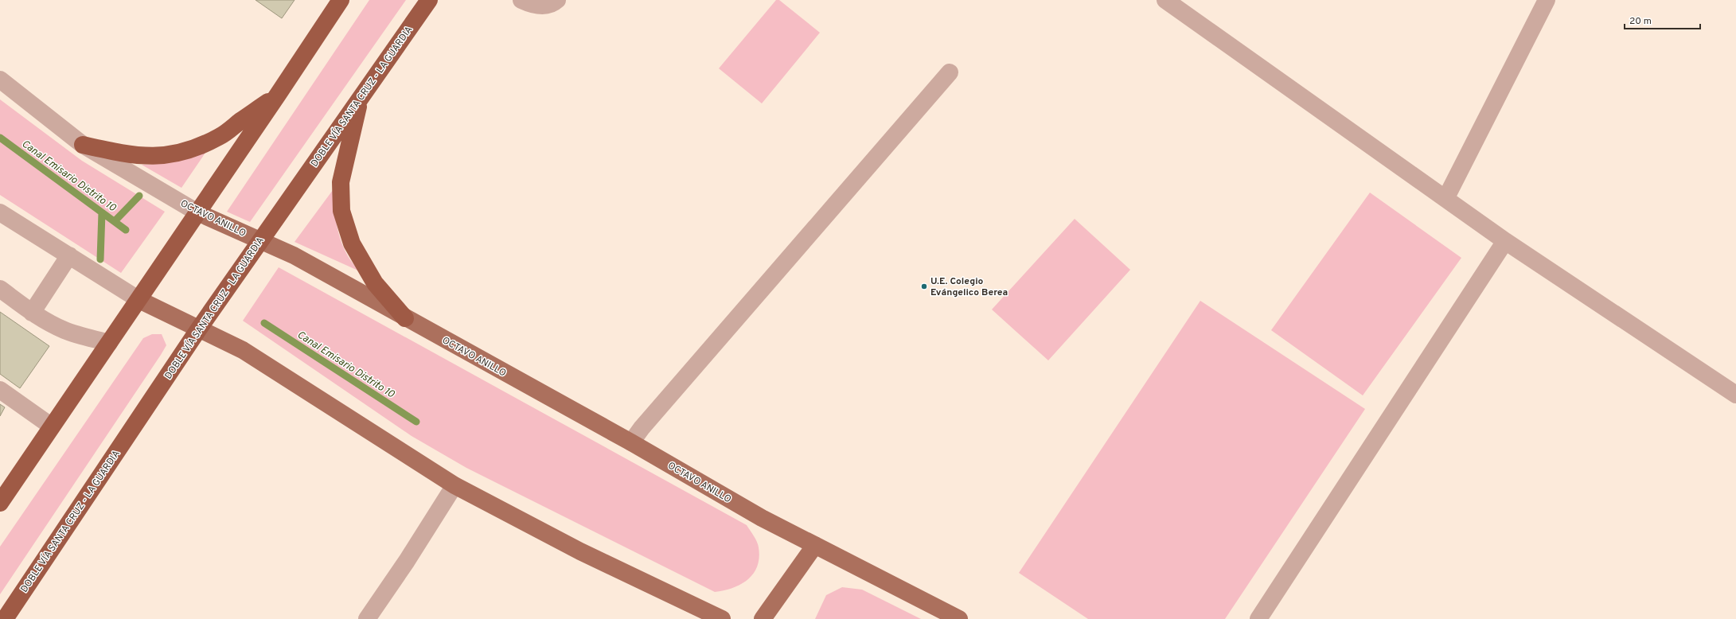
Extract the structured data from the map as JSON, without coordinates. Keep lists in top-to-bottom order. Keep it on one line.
{"streets":{"highway":["DOBLE VÍA SANTA CRUZ - LA GUARDIA"],"main road":["OCTAVO ANILLO"]},"crossings":[["DOBLE VÍA SANTA CRUZ - LA GUARDIA","OCTAVO ANILLO"]],"water":["Canal Emisario Distrito 10"],"places":["U.E. Colegio Evángelico Berea"],"scale_bar":"20 m"}
